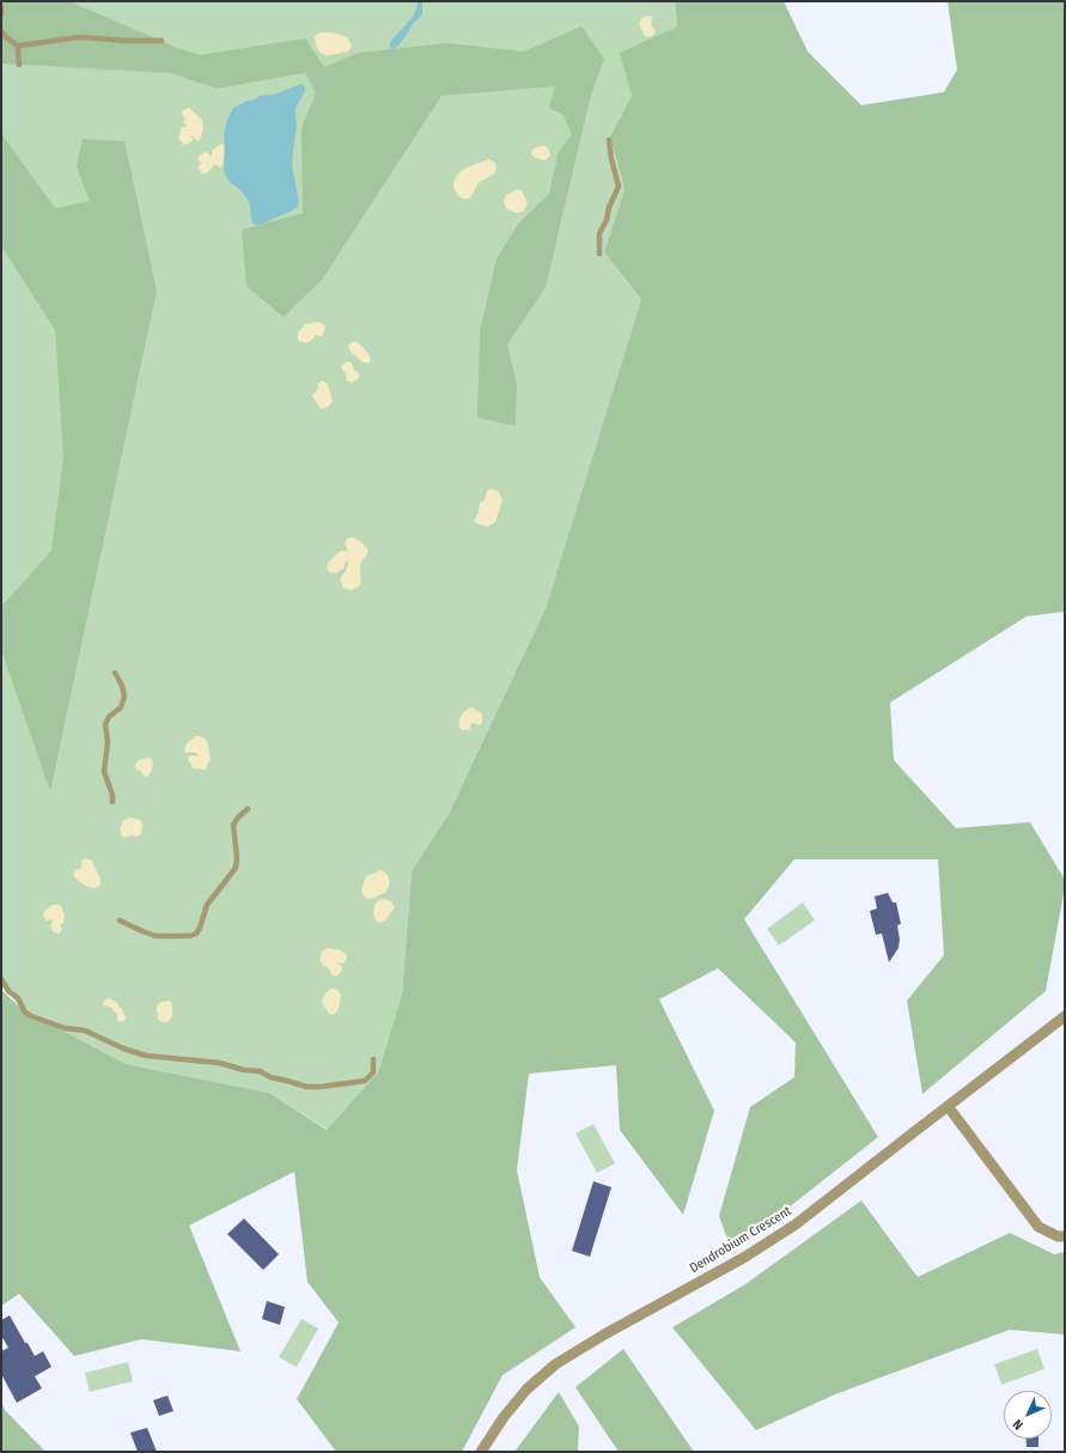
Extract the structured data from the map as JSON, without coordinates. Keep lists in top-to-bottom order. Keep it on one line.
{"streets":{"street":["Dendrobium Crescent"]},"north":"bottom left"}
